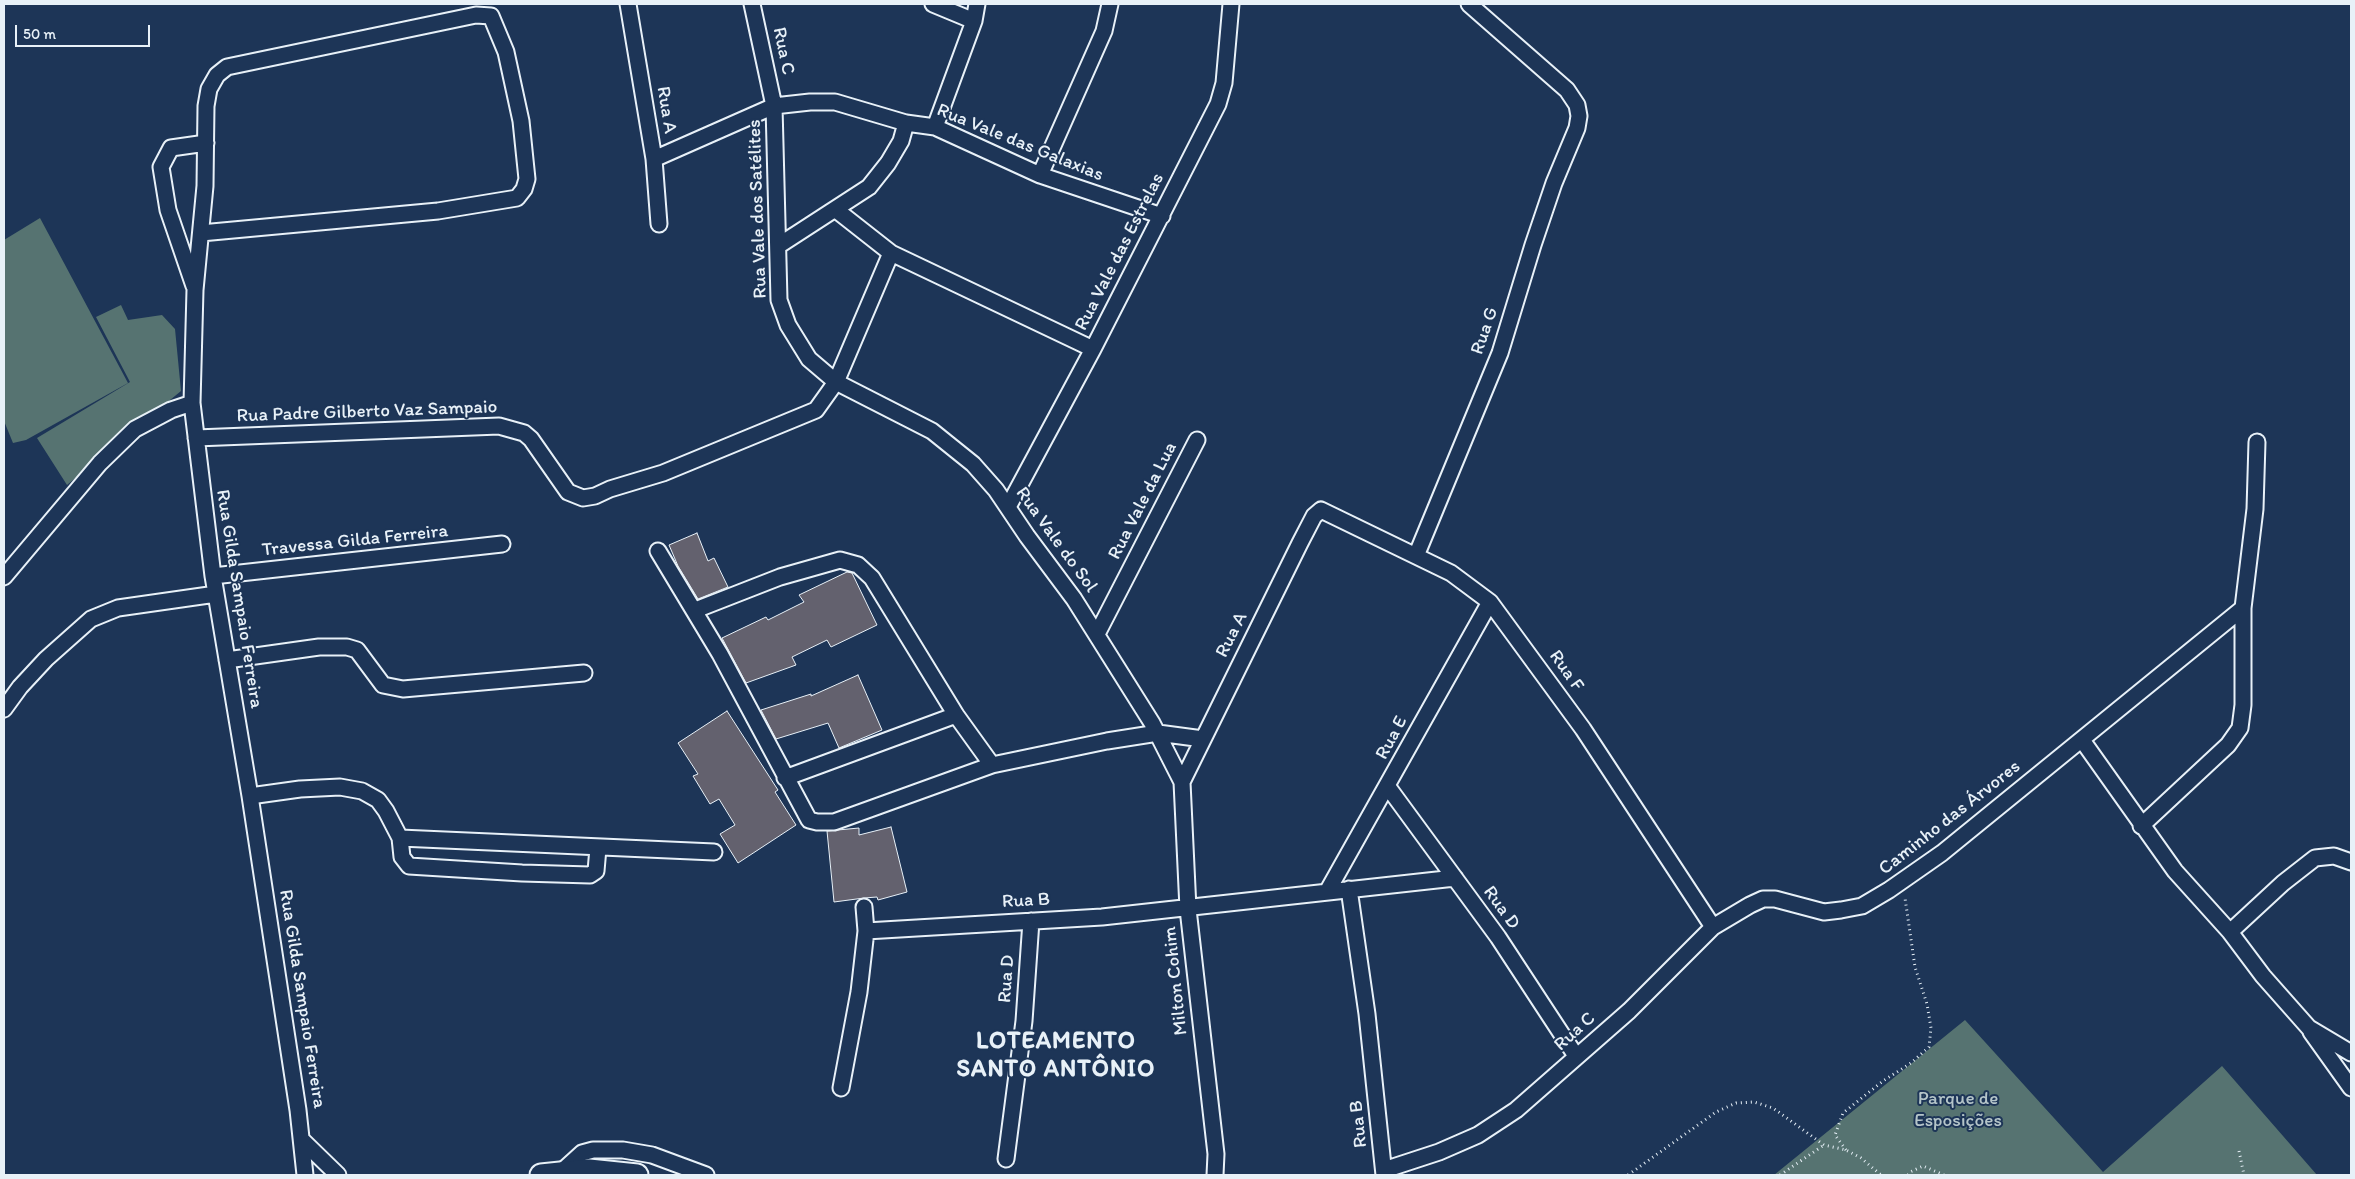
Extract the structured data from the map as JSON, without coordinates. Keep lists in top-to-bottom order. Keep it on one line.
{"streets":{"street":["Rua C","Rua A","Rua Vale das Galaxias","Rua Vale dos Satélites","Rua Vale das Estrelas","Rua G","Rua Padre Gilberto Vaz Sampaio","Rua Vale da Lua","Rua Vale do Sol","Travessa Gilda Ferreira","Rua Gilda Sampaio Ferreira","Rua F","Rua E","Caminho das Árvores","Rua B","Rua D","Milton Cohim"]},"crossings":[["Rua C","Rua Vale das Galaxias"],["Rua C","Rua Vale dos Satélites"],["Rua C","Rua F"],["Rua C","Caminho das Árvores"],["Rua C","Rua B"],["Rua C","Rua D"],["Rua A","Rua Vale do Sol"],["Rua A","Rua F"],["Rua A","Milton Cohim"],["Rua Vale das Galaxias","Rua Vale dos Satélites"],["Rua Vale das Galaxias","Rua Vale das Estrelas"],["Rua Vale dos Satélites","Rua Padre Gilberto Vaz Sampaio"],["Rua Vale dos Satélites","Rua Vale do Sol"],["Rua Vale das Estrelas","Rua Vale do Sol"],["Rua G","Rua F"],["Rua Padre Gilberto Vaz Sampaio","Rua Vale do Sol"],["Rua Padre Gilberto Vaz Sampaio","Rua Gilda Sampaio Ferreira"],["Rua Vale da Lua","Rua Vale do Sol"],["Rua Vale do Sol","Milton Cohim"],["Travessa Gilda Ferreira","Rua Gilda Sampaio Ferreira"],["Rua F","Rua E"],["Rua E","Rua B"],["Rua E","Rua D"],["Rua B","Rua D"],["Rua B","Milton Cohim"]],"districts":["LOTEAMENTO SANTO ANTÔNIO"],"parks":["Parque de Esposições"],"scale_bar":"50 m"}
